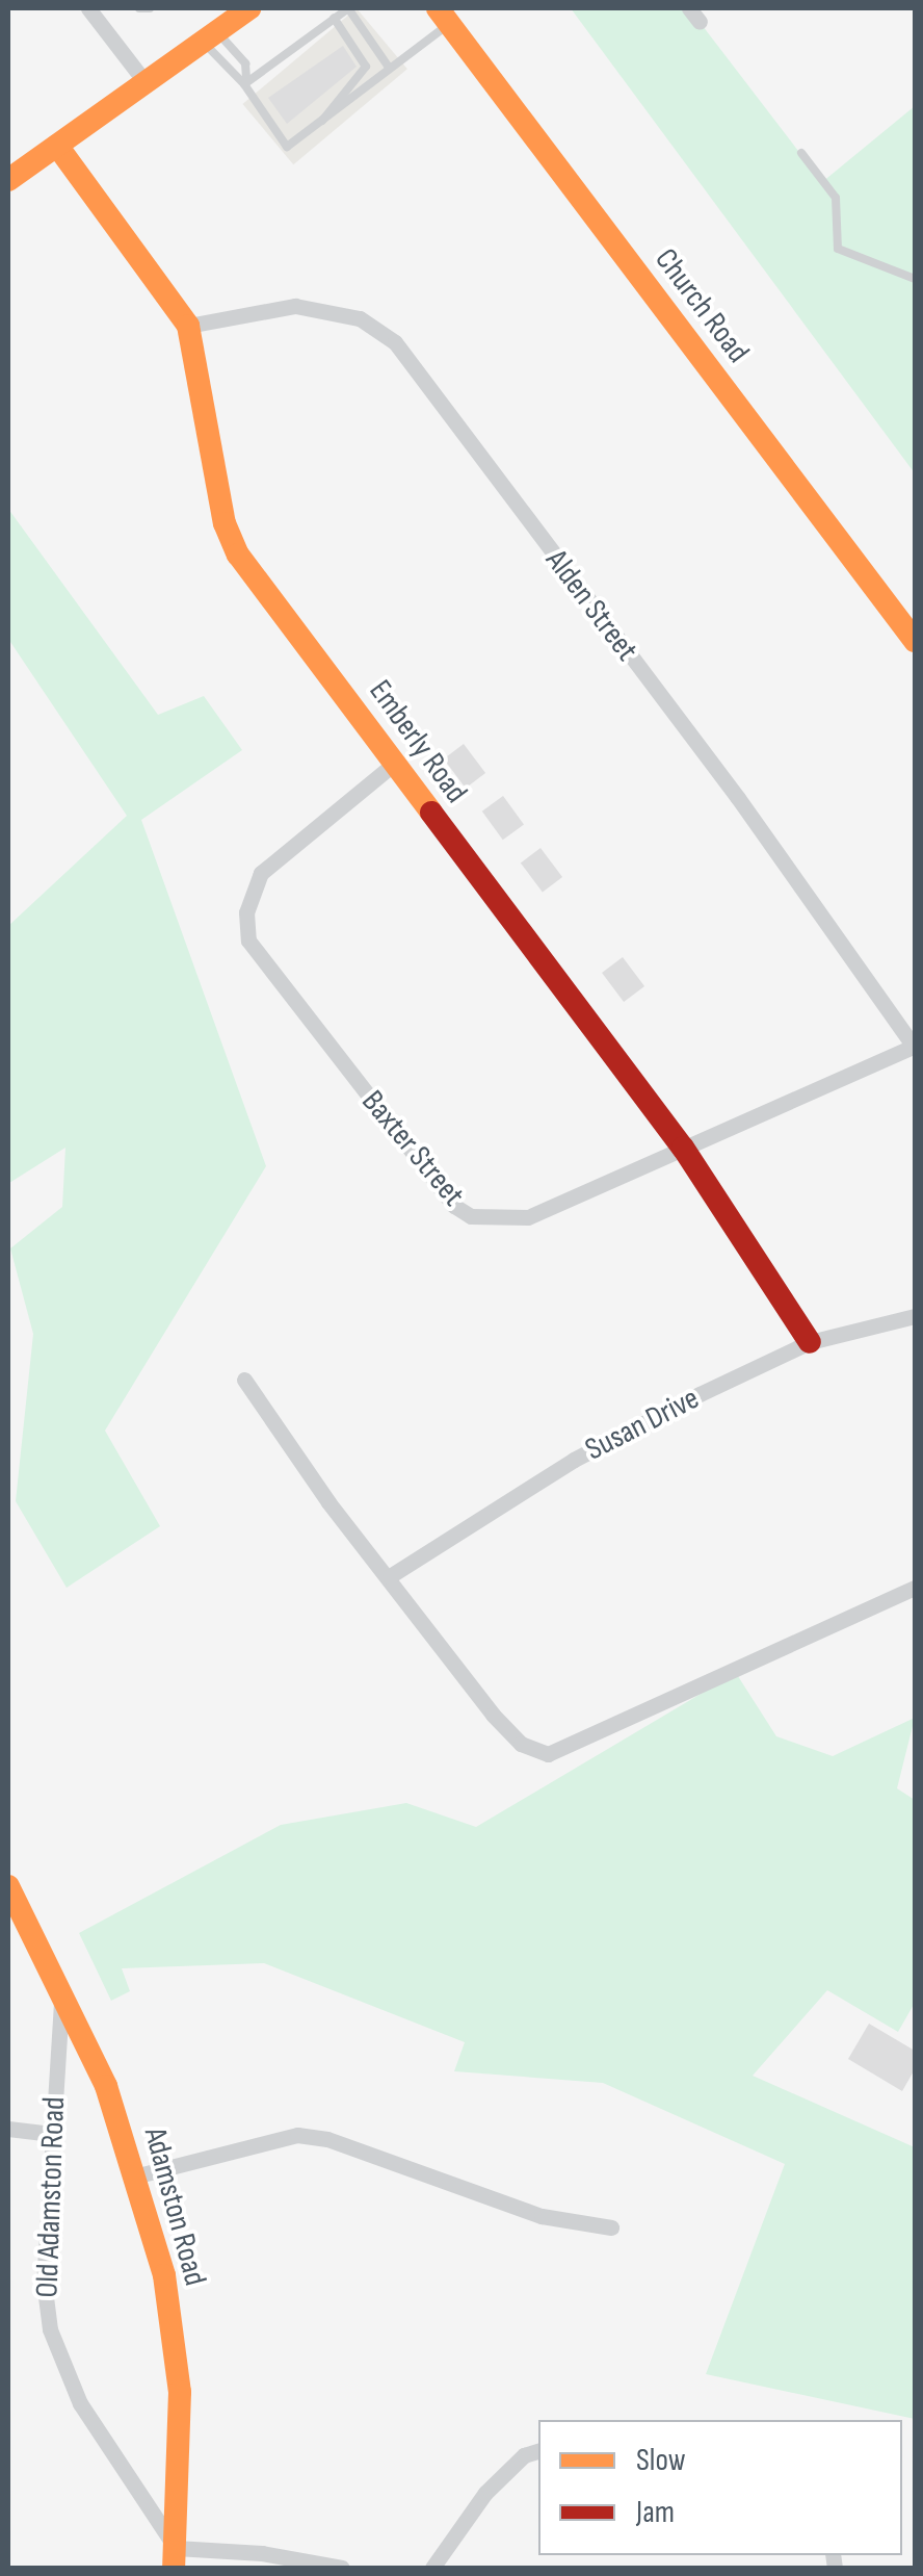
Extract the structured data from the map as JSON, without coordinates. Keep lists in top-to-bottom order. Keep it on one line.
{"streets":{"street":["Church Road","Alden Street","Emberly Road","Baxter Street","Susan Drive","Old Adamston Road","Adamston Road"]},"crossings":[["Alden Street","Emberly Road"],["Alden Street","Baxter Street"],["Emberly Road","Baxter Street"],["Emberly Road","Susan Drive"],["Old Adamston Road","Adamston Road"]],"legend":["Slow","Jam"]}
